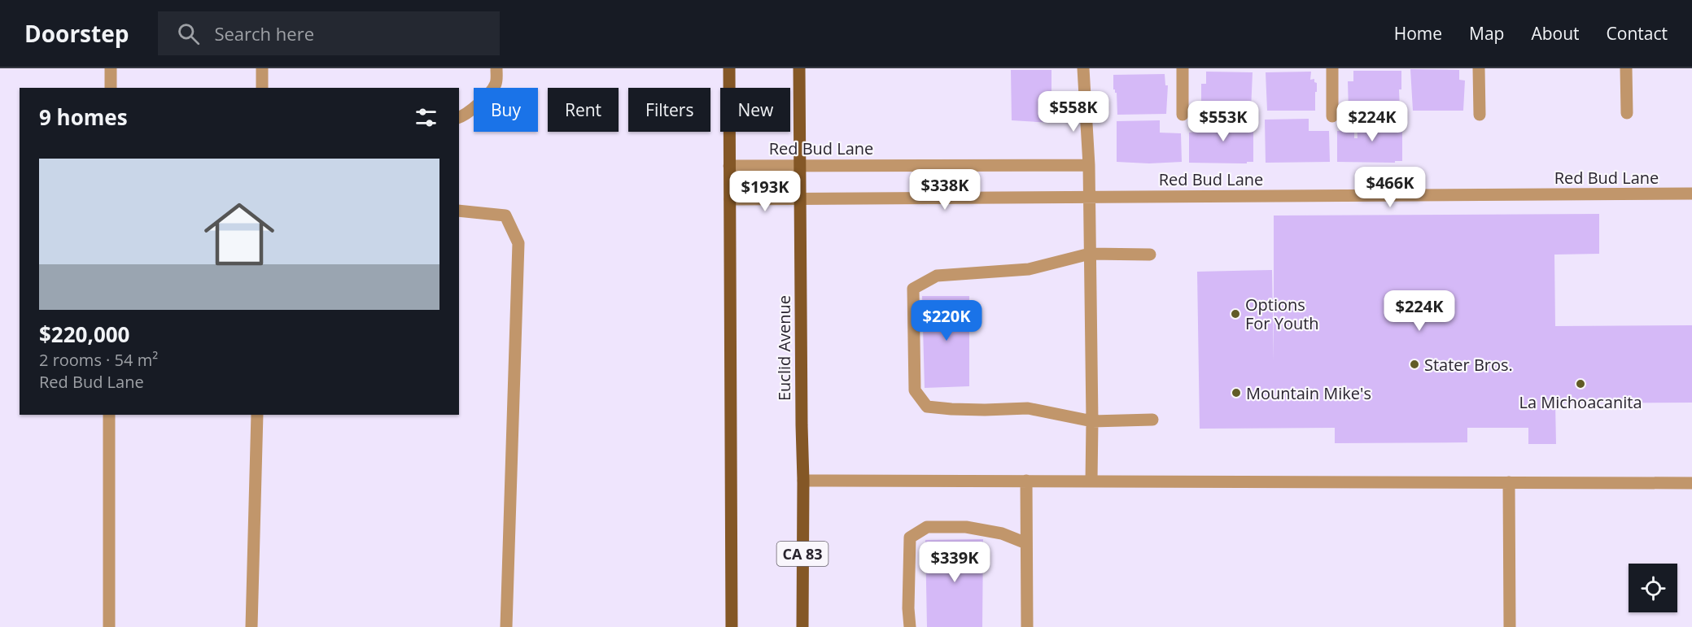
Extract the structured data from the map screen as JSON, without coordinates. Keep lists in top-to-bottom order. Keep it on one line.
{"streets":{"main road":["Euclid Avenue","CA 83"],"street":["Red Bud Lane"]},"crossings":[["Red Bud Lane","Euclid Avenue"]],"places":["Options For Youth","Stater Bros.","La Michoacanita","Mountain Mike's"],"page":{"header":"Doorstep","search":"Search here","nav":["Home","Map","About","Contact"],"chip":["Buy","Rent","Filters","New"],"heading":"9 homes","price":["$558K","$553K","$224K","$466K","$338K","$193K","$224K","$220K","$339K"],"list":[{"name":"$220,000","note":"2 rooms · 54 m² · Red Bud Lane"}]}}
